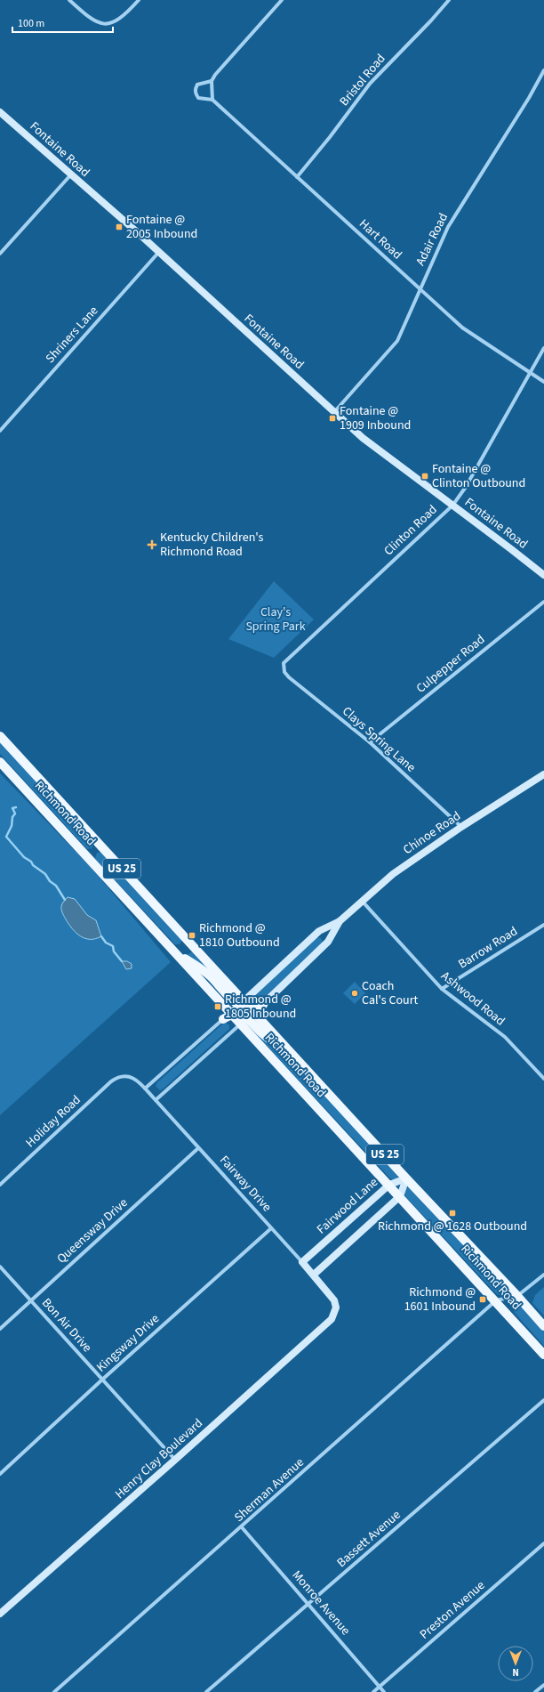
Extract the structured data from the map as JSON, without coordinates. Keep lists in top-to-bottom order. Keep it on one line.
{"streets":{"main road":["Richmond Road","US 25"],"street":["Bristol Road","Fontaine Road","Hart Road","Adair Road","Shriners Lane","Clinton Road","Culpepper Road","Clays Spring Lane","Chinoe Road","Barrow Road","Ashwood Road","Holiday Road","Fairway Drive","Fairwood Lane","Queensway Drive","Bon Air Drive","Kingsway Drive","Henry Clay Boulevard","Sherman Avenue","Bassett Avenue","Monroe Avenue","Preston Avenue"]},"crossings":[["Bristol Road","Hart Road"],["Fontaine Road","Adair Road"],["Fontaine Road","Shriners Lane"],["Fontaine Road","Clinton Road"],["Hart Road","Adair Road"],["Hart Road","Clinton Road"],["Clinton Road","Clays Spring Lane"],["Culpepper Road","Clays Spring Lane"],["Clays Spring Lane","Chinoe Road"],["Richmond Road","Chinoe Road"],["Richmond Road","Fairwood Lane"],["Richmond Road","Sherman Avenue"],["Chinoe Road","Ashwood Road"],["Barrow Road","Ashwood Road"],["Holiday Road","Fairway Drive"],["Fairway Drive","Fairwood Lane"],["Fairway Drive","Queensway Drive"],["Fairway Drive","Kingsway Drive"],["Fairway Drive","Henry Clay Boulevard"],["Queensway Drive","Bon Air Drive"],["Bon Air Drive","Kingsway Drive"],["Bon Air Drive","Henry Clay Boulevard"],["Sherman Avenue","Monroe Avenue"],["Bassett Avenue","Monroe Avenue"],["Monroe Avenue","Preston Avenue"]],"parks":["Clay's Spring Park"],"places":{"transit":["Fontaine @ 2005 Inbound","Fontaine @ 1909 Inbound","Fontaine @ Clinton Outbound","Richmond @ 1810 Outbound","Richmond @ 1805 Inbound","Richmond @ 1628 Outbound","Richmond @ 1601 Inbound"],"health":["Kentucky Children's Richmond Road"],"other":["Coach Cal's Court"]},"scale_bar":"100 m","north":"bottom"}
